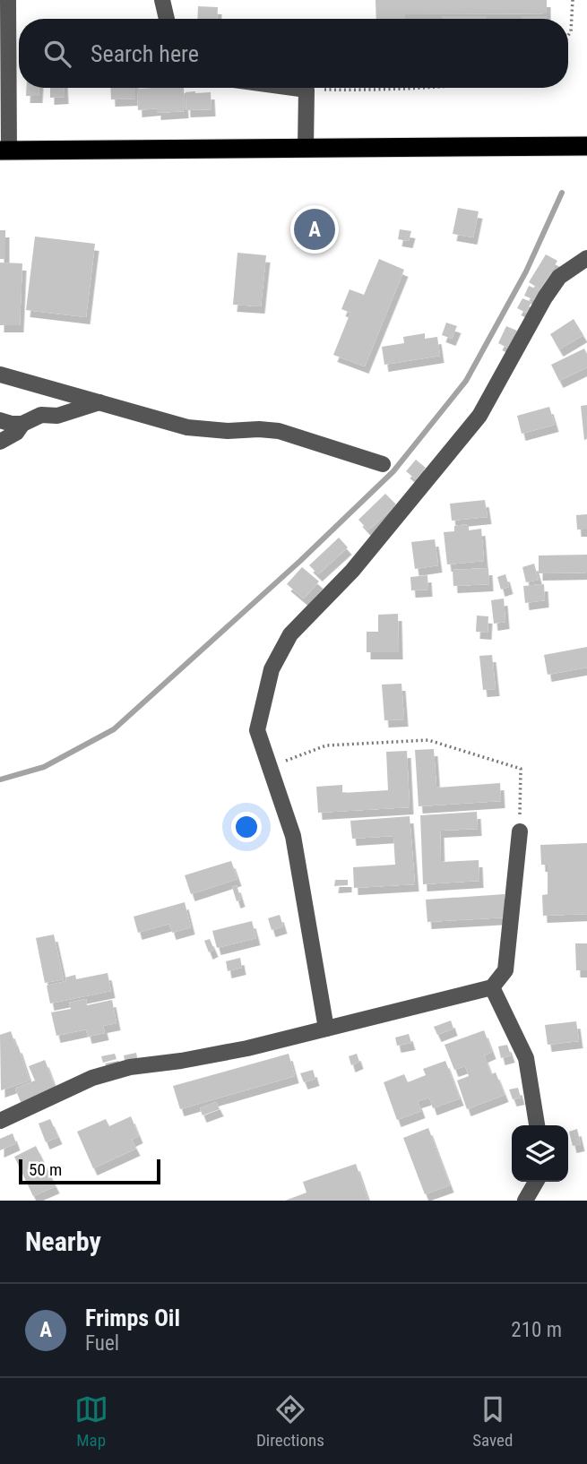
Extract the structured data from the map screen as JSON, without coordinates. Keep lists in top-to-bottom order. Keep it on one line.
{"scale_bar":"50 m","page":{"search":"Search here","pins":"A","scale":"50 m","heading":"Nearby","list":[{"mark":"A","name":"Frimps Oil","note":"Fuel","value":"210 m"}],"nav":["Map","Directions","Saved"]}}
